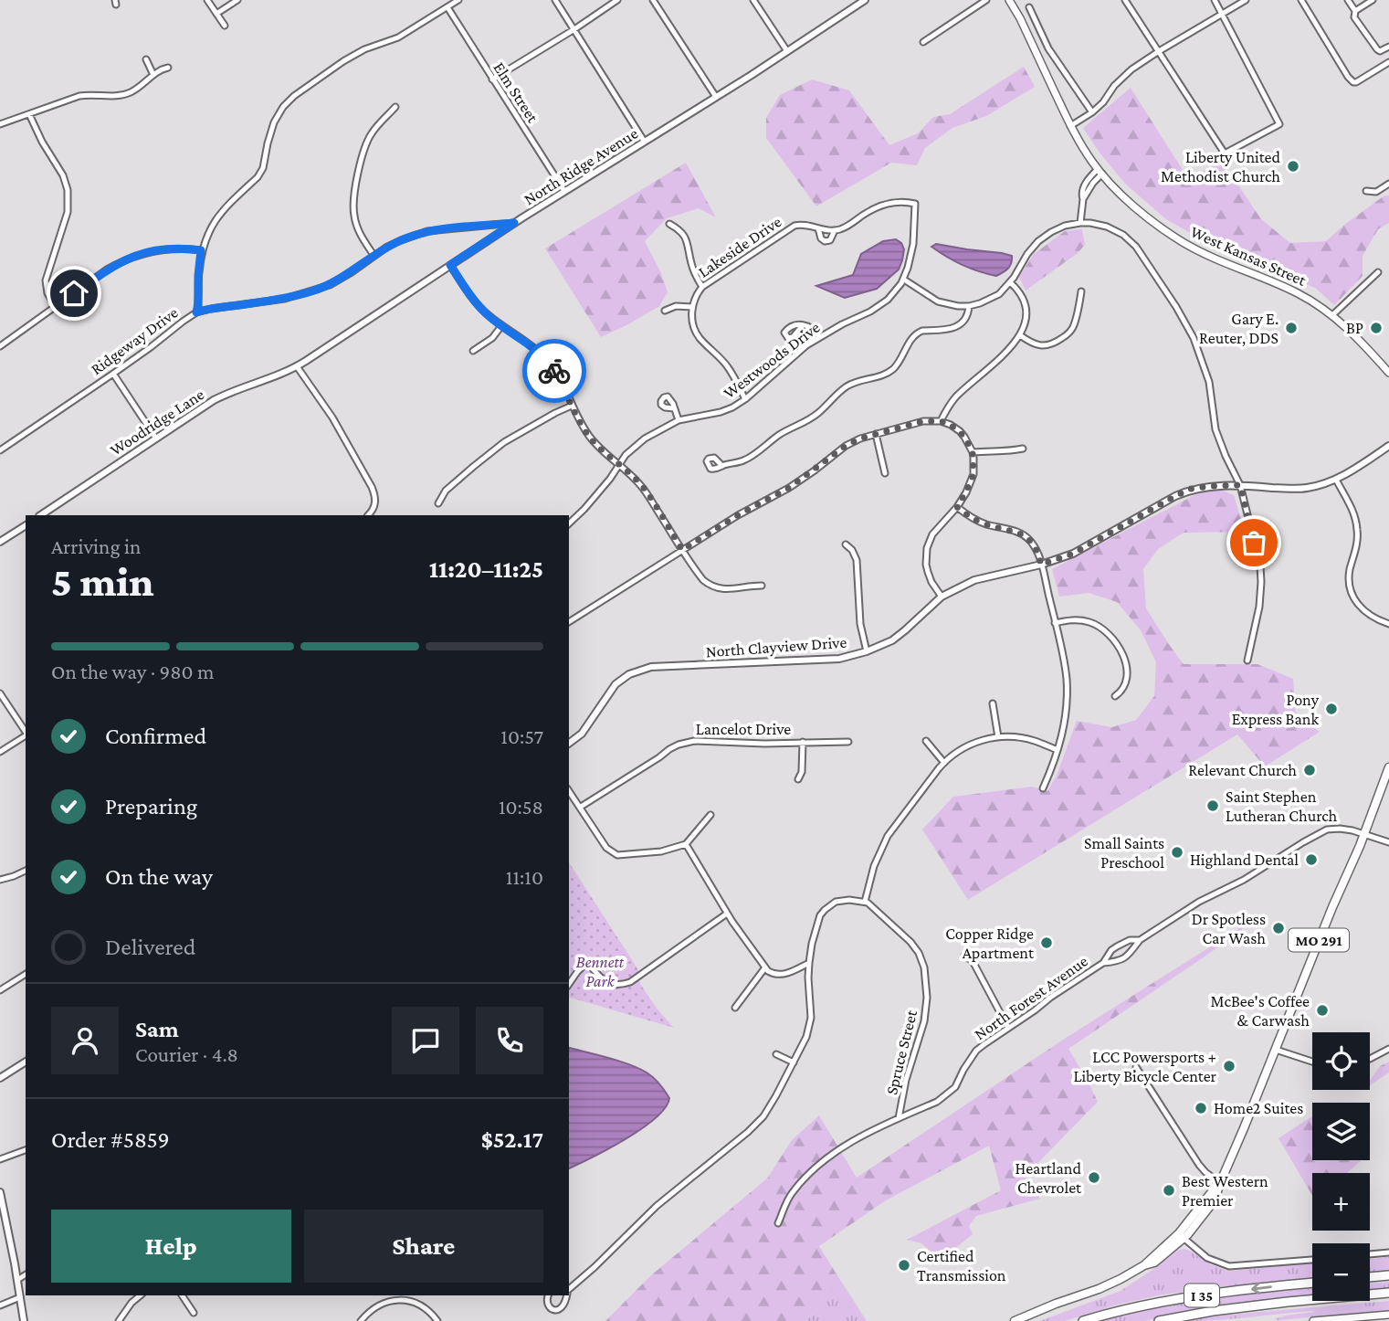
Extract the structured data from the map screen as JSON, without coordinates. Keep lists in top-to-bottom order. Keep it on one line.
{"streets":{"highway":["I 35"],"main road":["West Kansas Street","MO 291"],"street":["Elm Street","North Ridge Avenue","Lakeside Drive","Ridgeway Drive","Westwoods Drive","Woodridge Lane","North Clayview Drive","Lancelot Drive","North Forest Avenue","Spruce Street"]},"crossings":[["Elm Street","North Ridge Avenue"],["North Ridge Avenue","Ridgeway Drive"],["North Ridge Avenue","Woodridge Lane"],["Lakeside Drive","Westwoods Drive"],["MO 291","North Forest Avenue"],["North Forest Avenue","Spruce Street"]],"parks":["Bennett Park"],"places":["Liberty United Methodist Church","Gary E. Reuter, DDS","BP","Pony Express Bank","Relevant Church","Saint Stephen Lutheran Church","Small Saints Preschool","Highland Dental","Dr Spotless Car Wash","Copper Ridge Apartment","McBee's Coffee & Carwash","LCC Powersports + Liberty Bicycle Center","Home2 Suites","Heartland Chevrolet","Best Western Premier","Certified Transmission"],"page":{"heading":["5 min","Arriving in","11:20–11:25"],"panel":["Sam","Courier · 4.8","Order #5859","$52.17"],"bar":"On the way · 980 m","list":[["Confirmed","10:57"],["Preparing","10:58"],["On the way","11:10"],"Delivered"],"map_buttons":["+","−"],"buttons":["Help","Share"]}}
